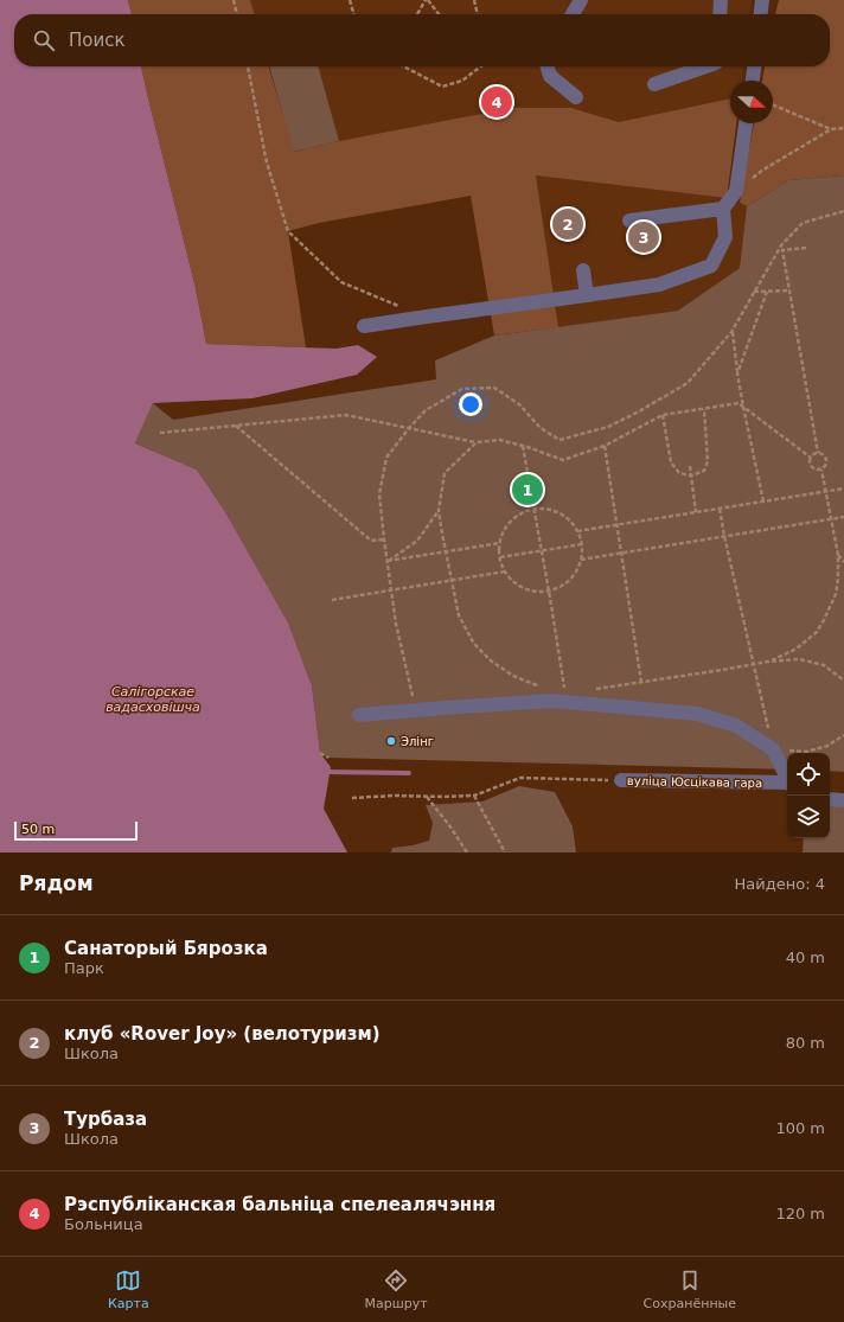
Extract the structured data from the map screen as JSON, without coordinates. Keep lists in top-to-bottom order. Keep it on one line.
{"streets":{"street":["вуліца Юсцікава гара"]},"water":["Салігорскае вадасховішча"],"places":["Элінг"],"scale_bar":"50 m","north":"right","page":{"search":"Поиск","pins":["4","2","3","1"],"scale":"50 m","heading":["Рядом","Найдено: 4"],"list":[{"mark":"1","name":"Санаторый Бярозка","note":"Парк","value":"40 m"},{"mark":"2","name":"клуб «Rover Joy» (велотуризм)","note":"Школа","value":"80 m"},{"mark":"3","name":"Турбаза","note":"Школа","value":"100 m"},{"mark":"4","name":"Рэспубліканская бальніца спелеалячэння","note":"Больница","value":"120 m"}],"nav":["Карта","Маршрут","Сохранённые"]}}
